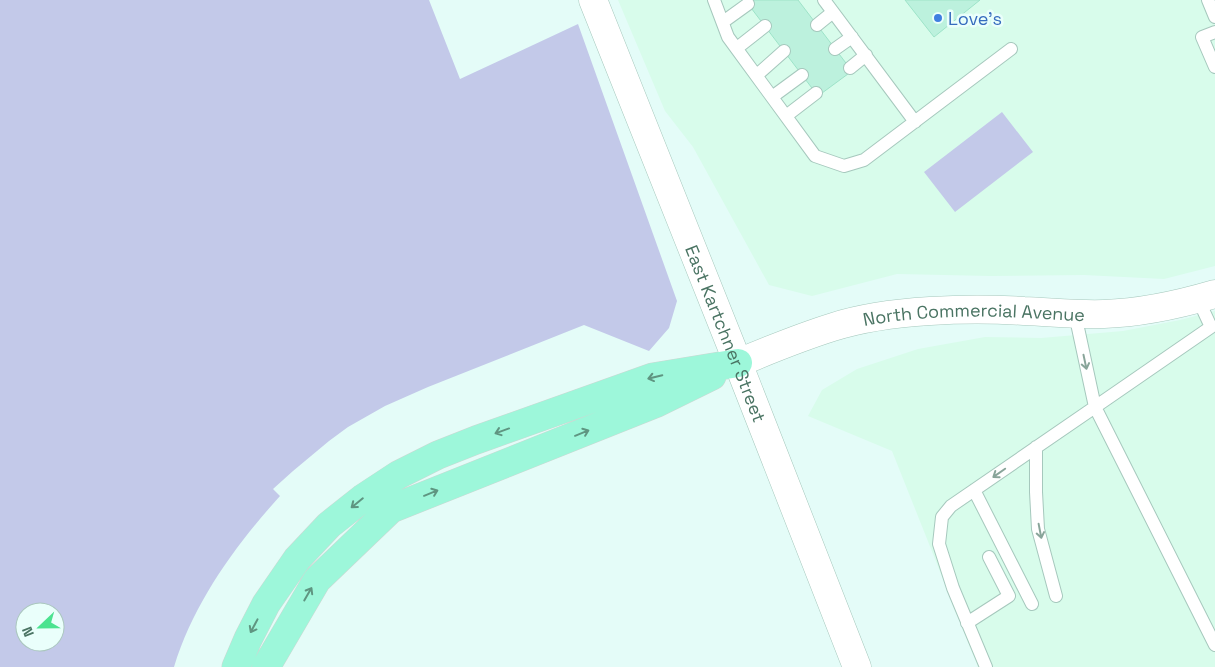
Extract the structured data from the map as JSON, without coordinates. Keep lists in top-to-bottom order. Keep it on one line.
{"streets":{"street":["North Commercial Avenue","East Kartchner Street"]},"crossings":[["North Commercial Avenue","East Kartchner Street"]],"places":["Love's"],"north":"left"}
